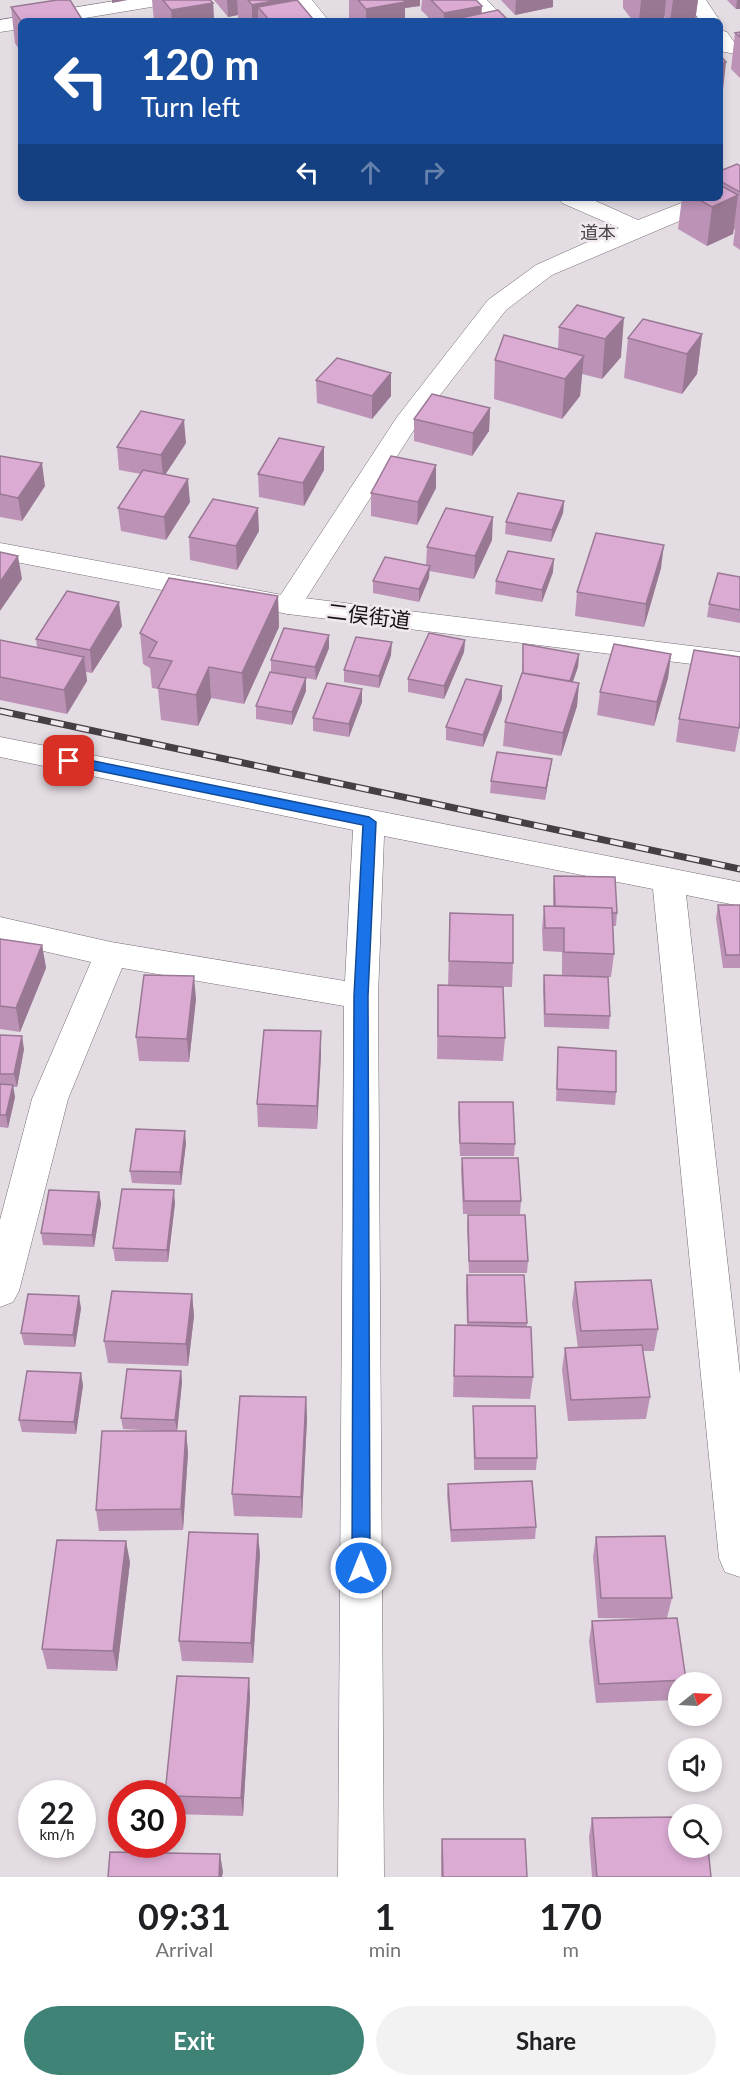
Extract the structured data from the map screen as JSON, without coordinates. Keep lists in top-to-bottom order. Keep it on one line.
{"streets":{"street":["二俣街道"]},"districts":["道本"],"north":"right","page":{"turn":["120 m","Turn left"],"speed":"22 km/h","limit":"30","eta":["09:31","Arrival","1","min","170","m"],"buttons":["Exit","Share"]}}
